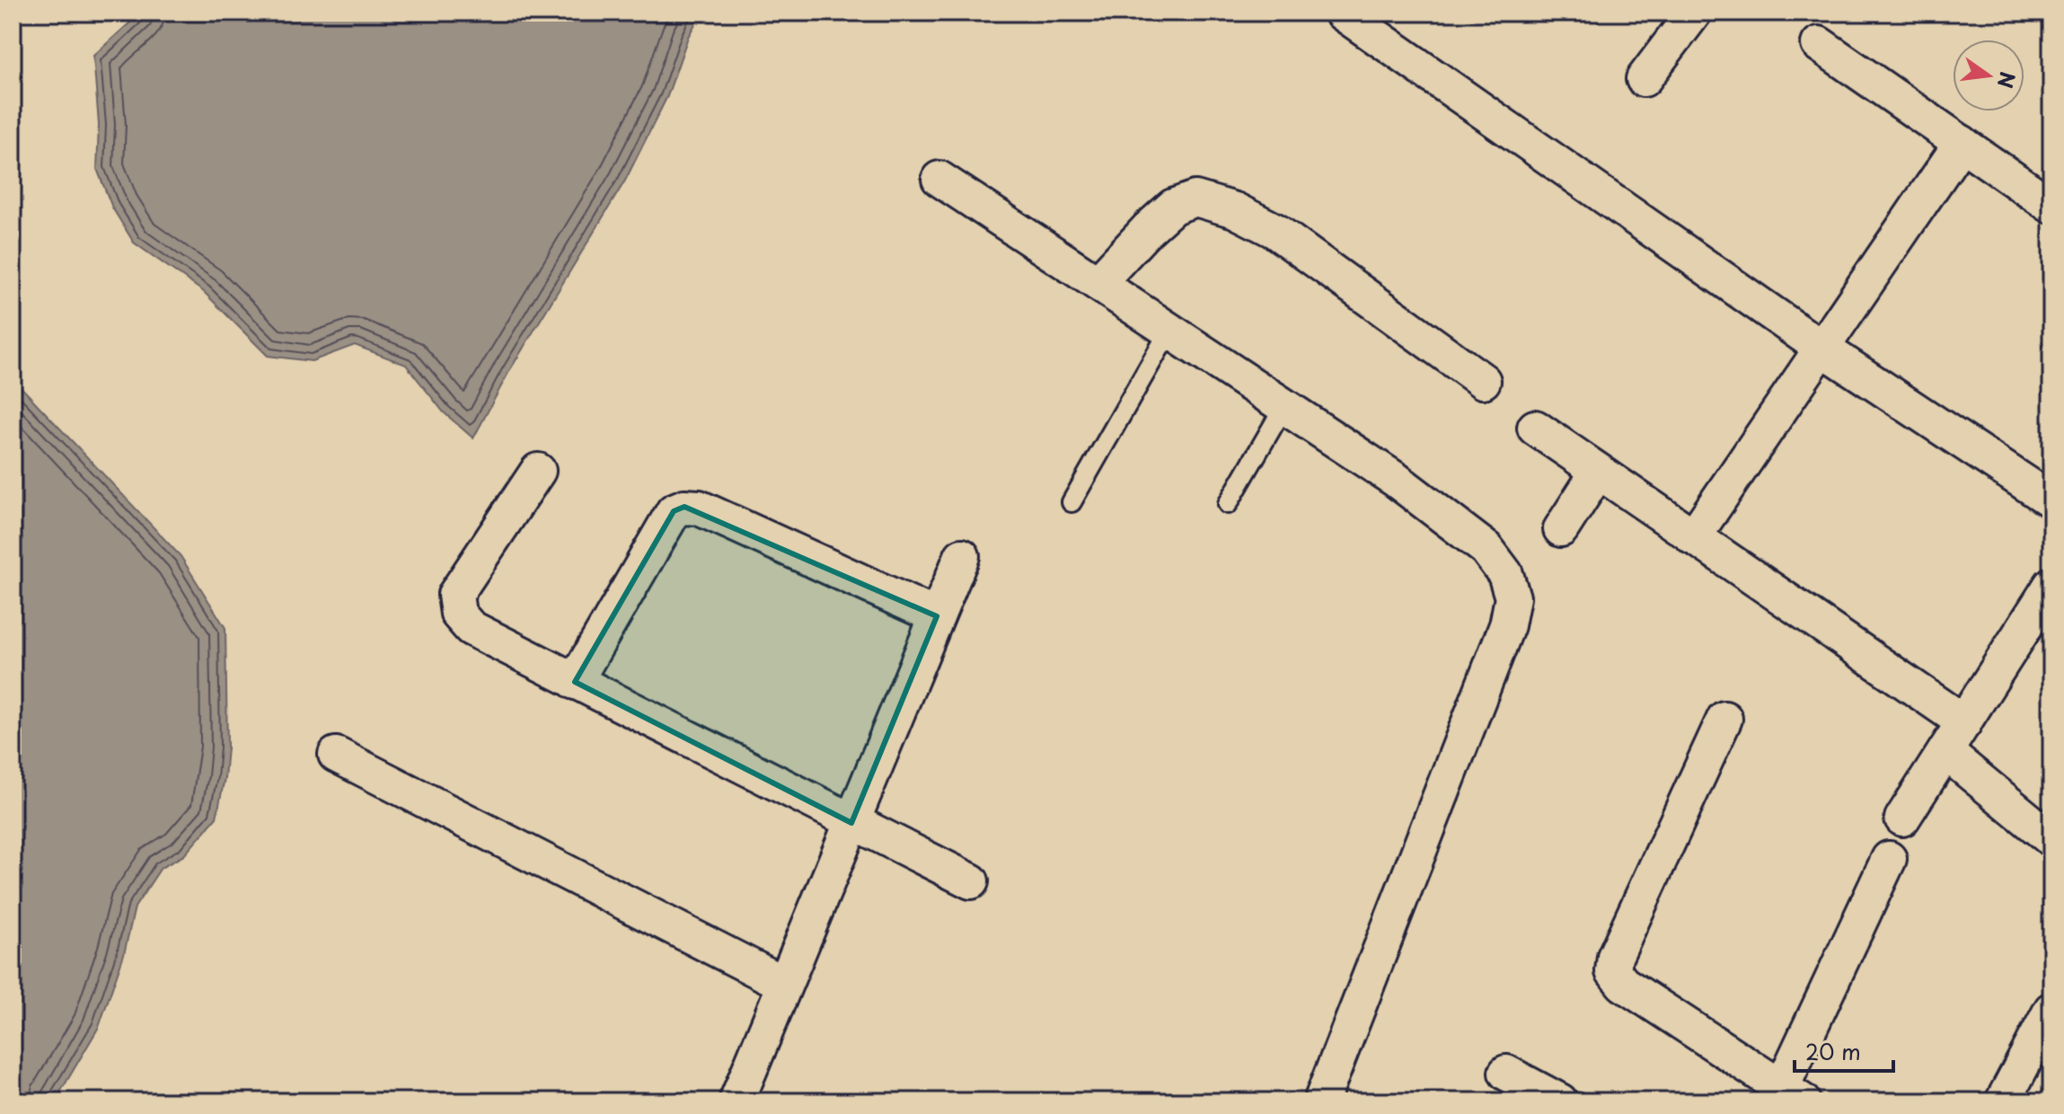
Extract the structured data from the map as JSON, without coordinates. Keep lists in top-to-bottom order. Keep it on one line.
{"scale_bar":"20 m","north":"right"}
